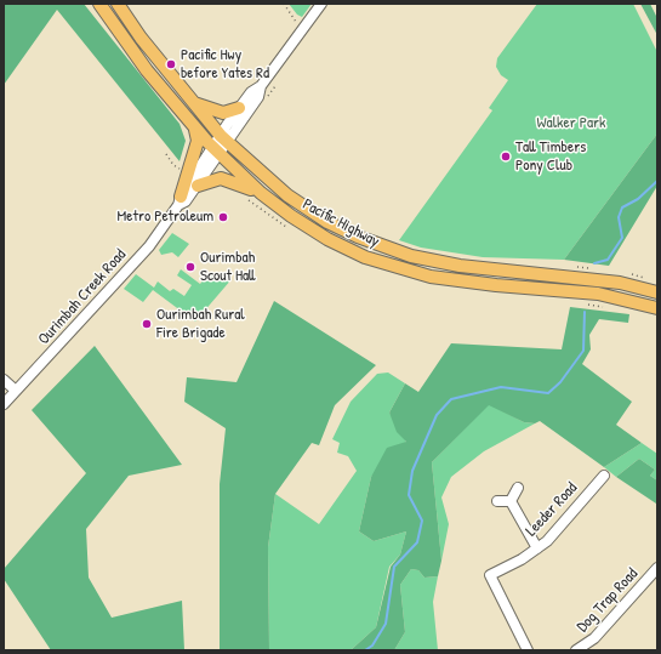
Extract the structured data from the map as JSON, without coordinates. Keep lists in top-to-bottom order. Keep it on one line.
{"streets":{"main road":["Pacific Highway"],"street":["Ourimbah Creek Road","Leeder Road","Dog Trap Road"]},"crossings":[["Pacific Highway","Ourimbah Creek Road"]],"parks":["Walker Park"],"places":["Pacific Hwy before Yates Rd","Tall Timbers Pony Club","Metro Petroleum","Ourimbah Scout Hall","Ourimbah Rural Fire Brigade"]}
